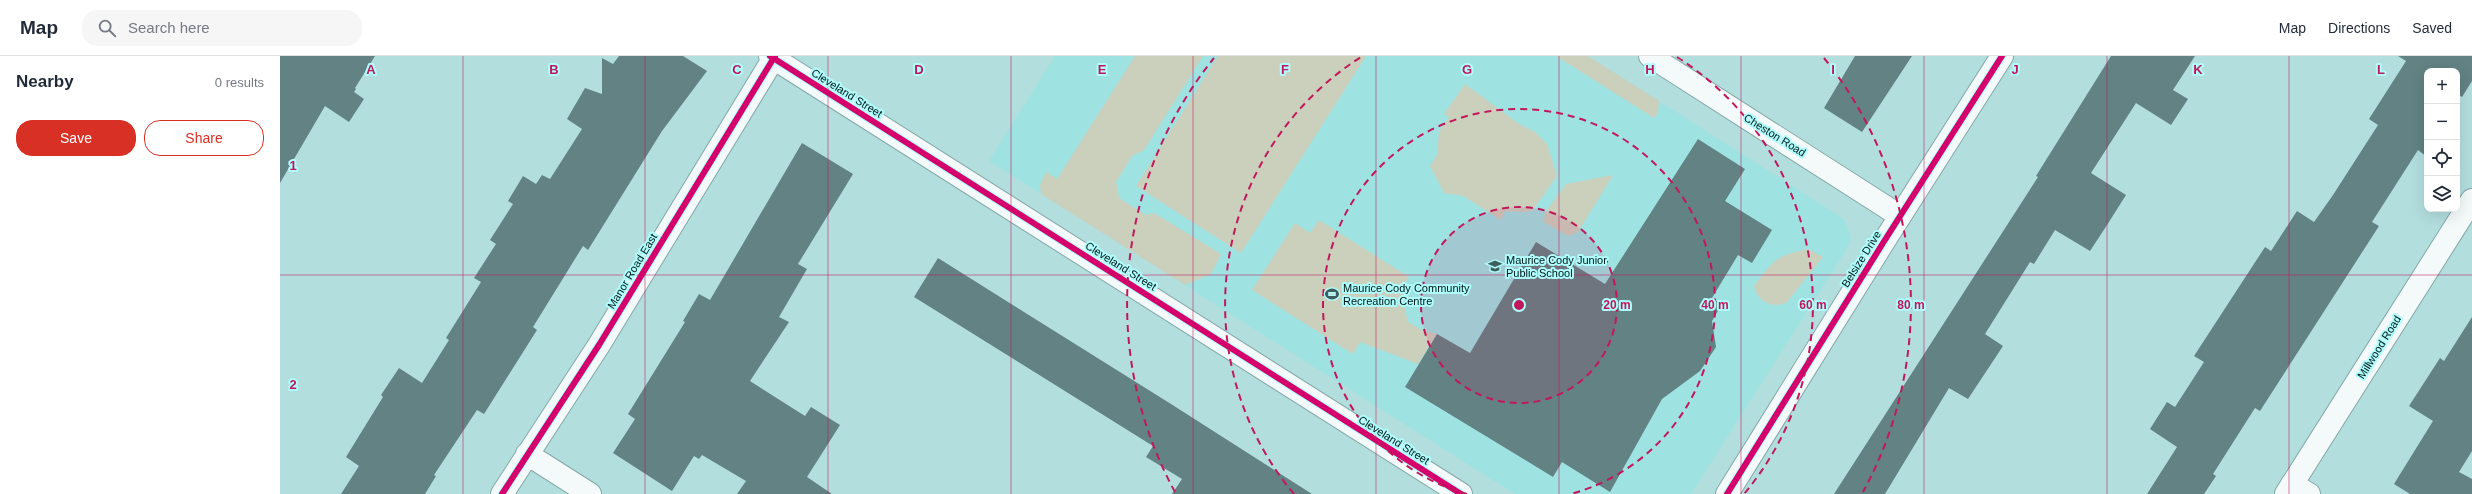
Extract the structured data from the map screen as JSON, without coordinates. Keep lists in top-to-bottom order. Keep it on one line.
{"streets":{"street":["Cleveland Street","Cheston Road","Belsize Drive","Manor Road East","Millwood Road"]},"crossings":[["Cleveland Street","Manor Road East"],["Cheston Road","Belsize Drive"]],"places":{"school or university":["Maurice Cody Junior Public School"],"sports":["Maurice Cody Community Recreation Centre"]},"page":{"header":"Map","search":"Search here","nav":["Map","Directions","Saved"],"heading":["Nearby","0 results"],"map_buttons":["+","−"],"buttons":["Save","Share"]},"grid":{"columns":["A","B","C","D","E","F","G","H","I","J","K","L"],"rows":["1","2"]},"rings":["20 m","40 m","60 m","80 m"]}
